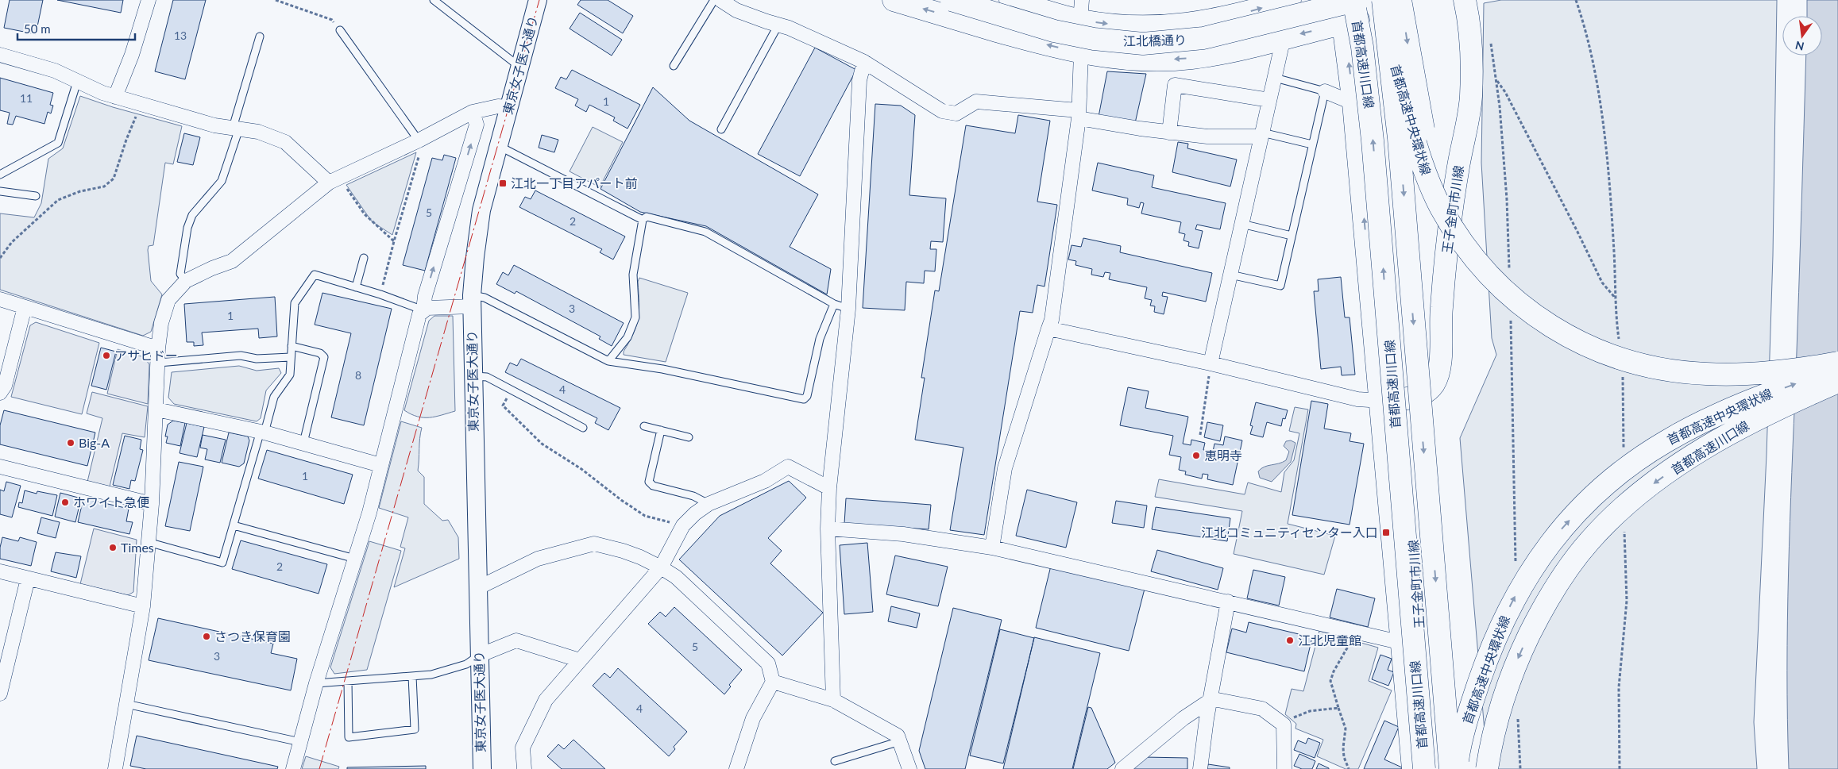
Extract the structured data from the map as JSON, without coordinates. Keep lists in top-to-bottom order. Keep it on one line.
{"streets":{"main road":["江北橋通り","首都高速川口線","首都高速中央環状線","王子金町市川線"],"street":["東京女子医大通り"]},"places":{"transit":["江北一丁目アパート前","江北コミュニティセンター入口"],"other":["アサヒドー","Big-A","恵明寺","ホワイト急便","Times","さつき保育園","江北児童館"]},"house_numbers":["13","11","1","5","2","3","1","8","4","1","2","5","3","4"],"scale_bar":"50 m","north":"bottom"}
